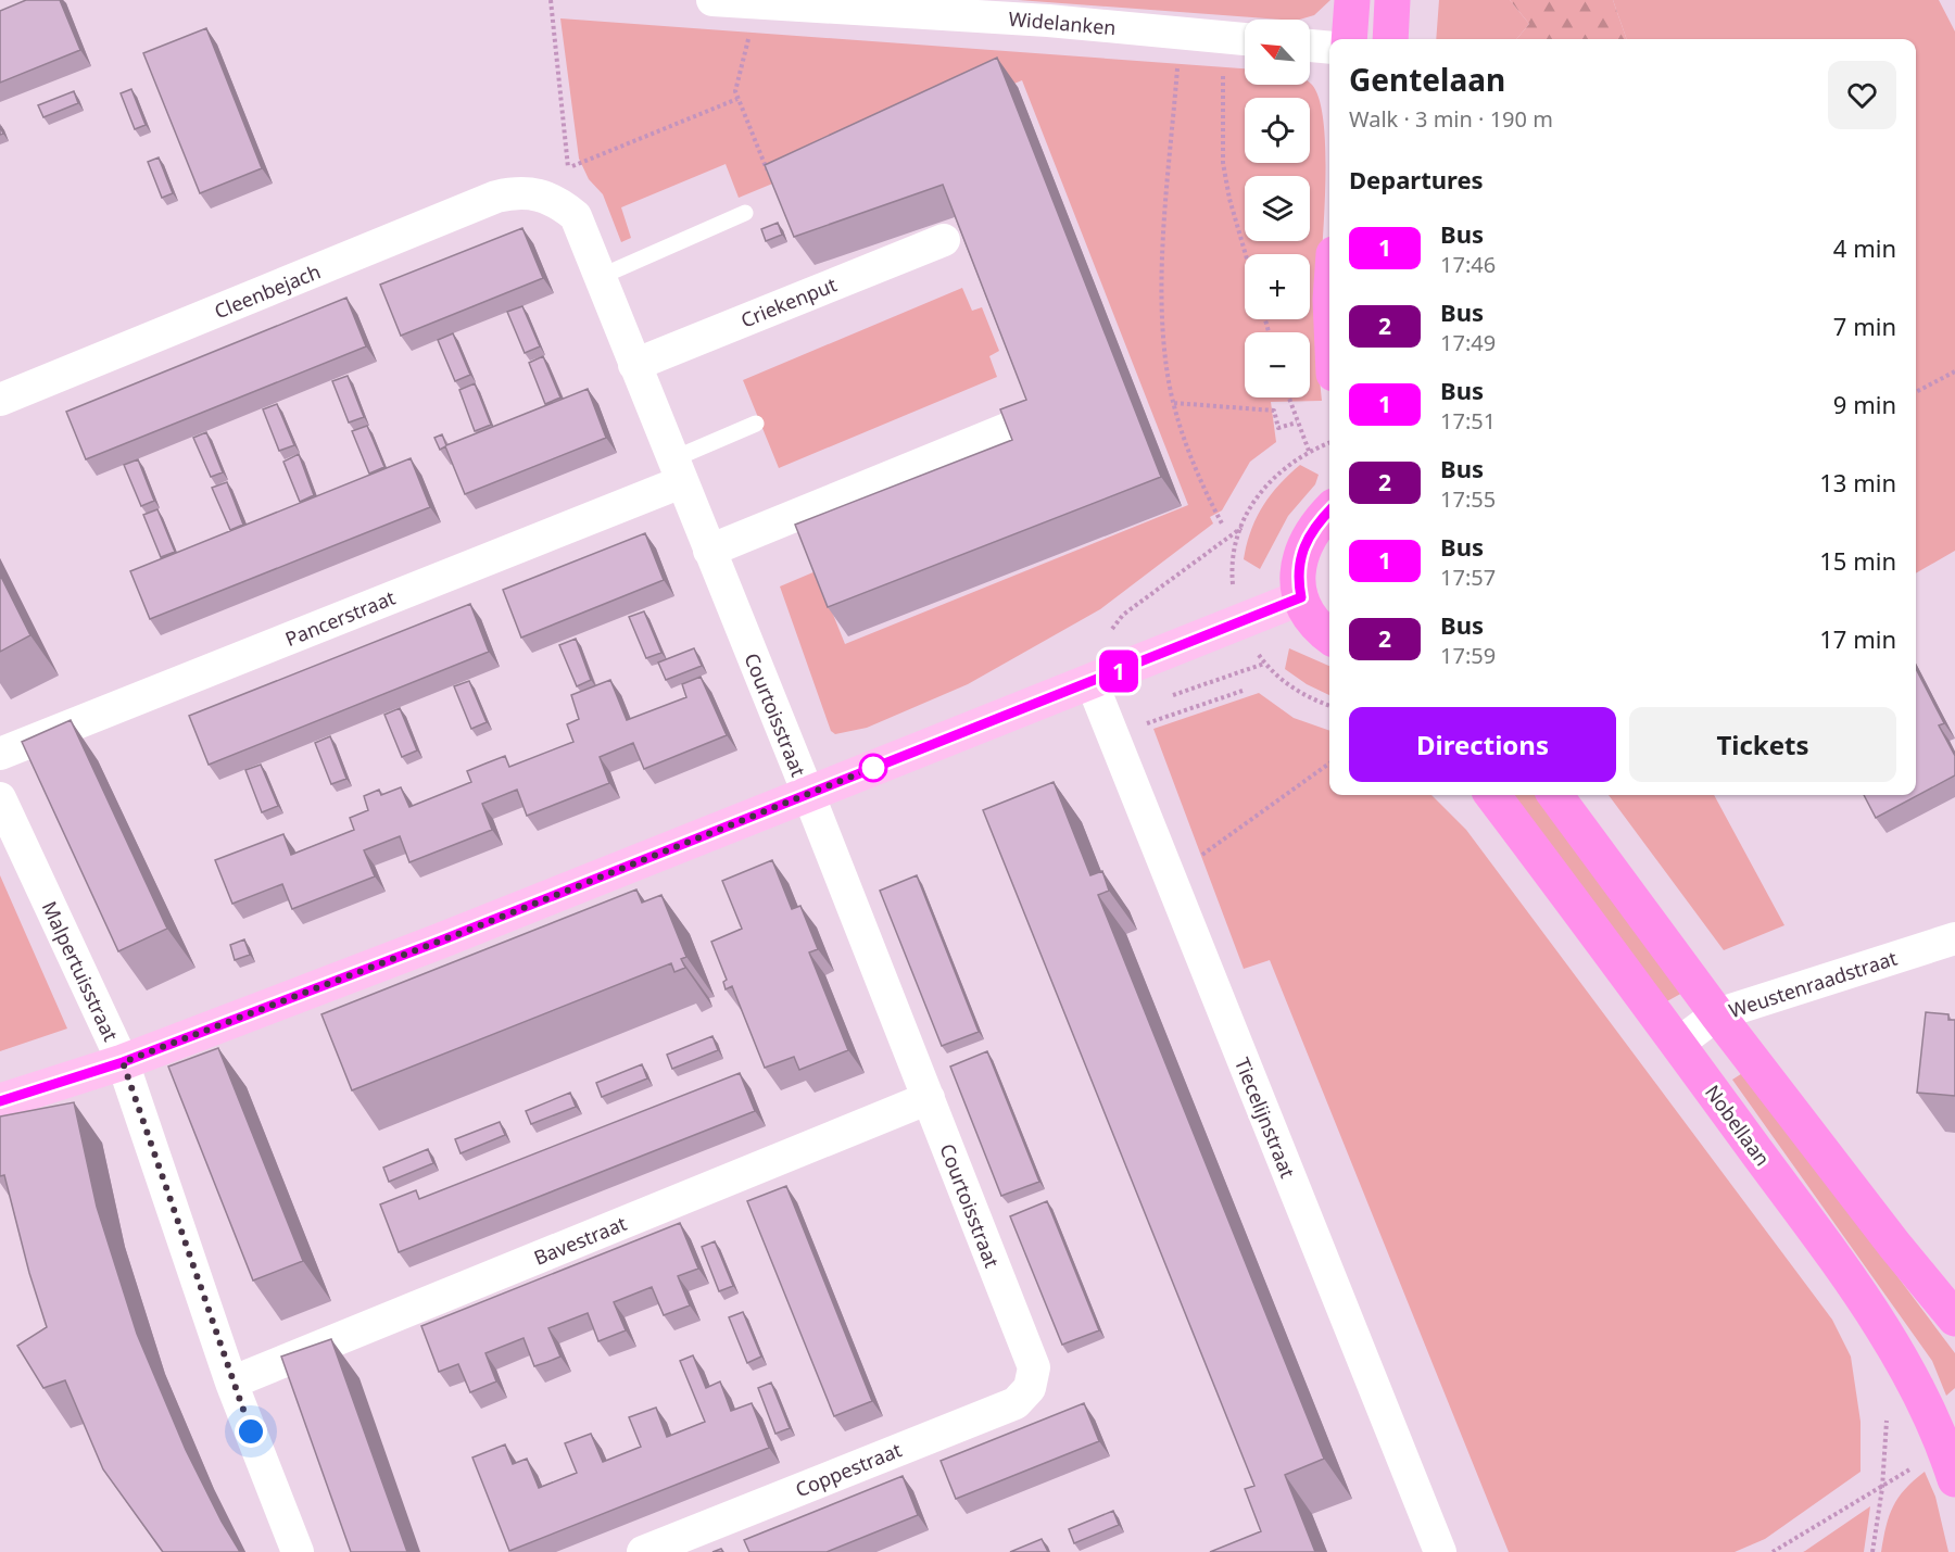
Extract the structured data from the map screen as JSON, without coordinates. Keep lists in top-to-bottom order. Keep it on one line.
{"streets":{"main road":["Nobellaan"],"street":["Widelanken","Cleenbejach","Criekenput","Pancerstraat","Courtoisstraat","Malpertuisstraat","Weustenraadstraat","Tiecelijnstraat","Bavestraat","Coppestraat"]},"crossings":[["Cleenbejach","Courtoisstraat"],["Criekenput","Courtoisstraat"],["Pancerstraat","Courtoisstraat"],["Courtoisstraat","Bavestraat"],["Courtoisstraat","Coppestraat"],["Malpertuisstraat","Bavestraat"],["Weustenraadstraat","Nobellaan"]],"lines":["bus line 1"],"north":"top left","page":{"on_map":"1","map_buttons":["+","−"],"heading":[["Gentelaan","Walk · 3 min · 190 m"],"Departures"],"list":[{"mark":"1","name":"Bus","note":"17:46","value":"4 min"},{"mark":"2","name":"Bus","note":"17:49","value":"7 min"},{"mark":"1","name":"Bus","note":"17:51","value":"9 min"},{"mark":"2","name":"Bus","note":"17:55","value":"13 min"},{"mark":"1","name":"Bus","note":"17:57","value":"15 min"},{"mark":"2","name":"Bus","note":"17:59","value":"17 min"}],"buttons":["Directions","Tickets"]}}
